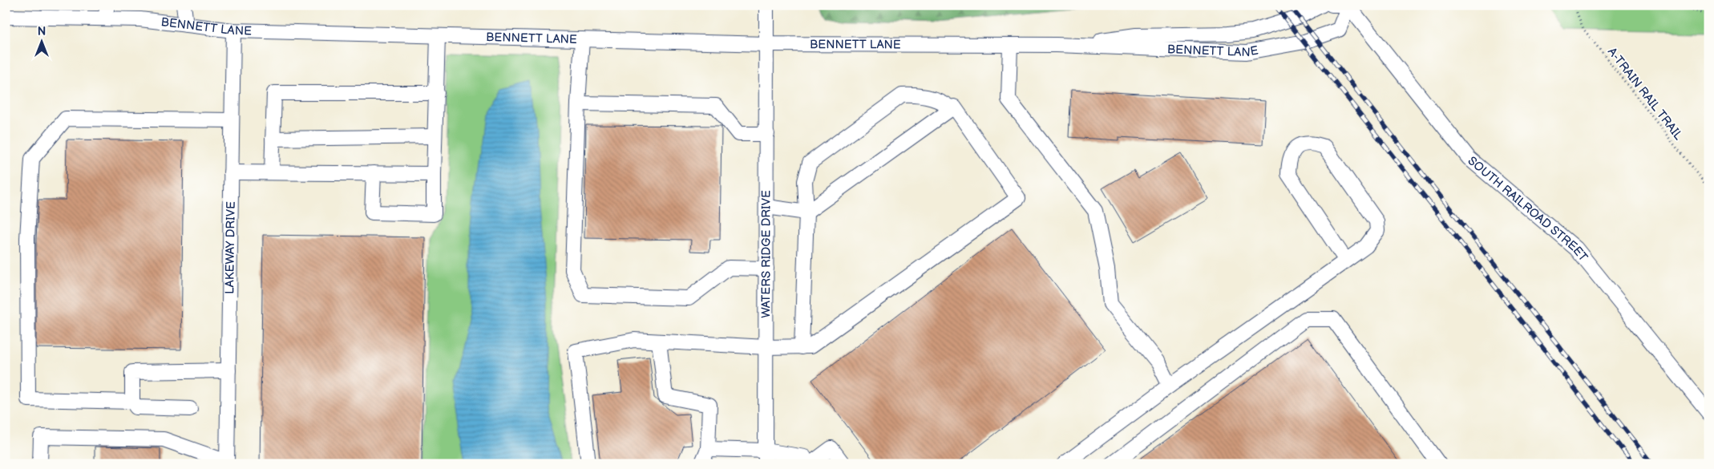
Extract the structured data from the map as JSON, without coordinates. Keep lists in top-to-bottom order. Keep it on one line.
{"streets":{"street":["BENNETT LANE","SOUTH RAILROAD STREET","LAKEWAY DRIVE","WATERS RIDGE DRIVE"],"path":["A-TRAIN RAIL TRAIL"]},"crossings":[["BENNETT LANE","SOUTH RAILROAD STREET"],["BENNETT LANE","LAKEWAY DRIVE"],["BENNETT LANE","WATERS RIDGE DRIVE"]],"north":"top"}
